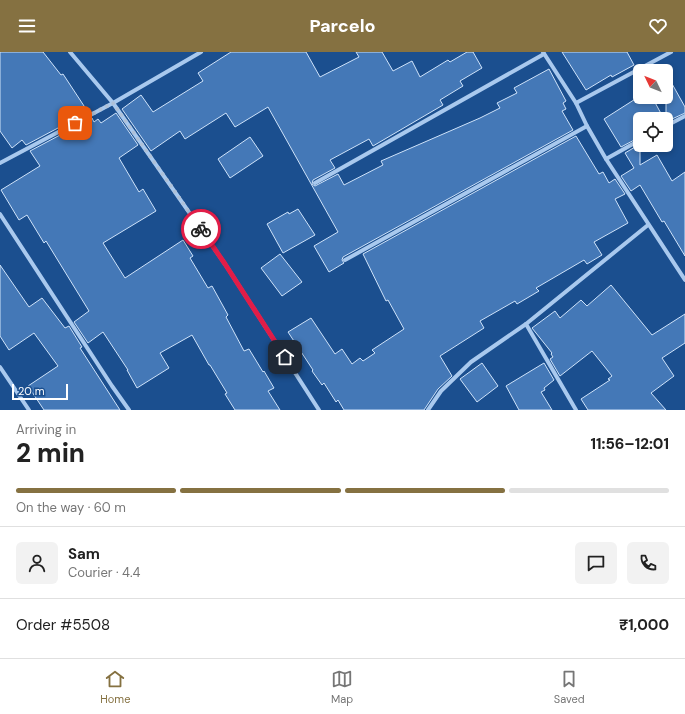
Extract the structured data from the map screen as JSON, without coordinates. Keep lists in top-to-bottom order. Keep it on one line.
{"scale_bar":"20 m","north":"top left","page":{"header":"Parcelo","scale":"20 m","heading":["2 min","Arriving in","11:56–12:01"],"panel":["Sam","Courier · 4.4","Order #5508","₹1,000"],"bar":"On the way · 60 m","tabs":["Home","Map","Saved"]}}
